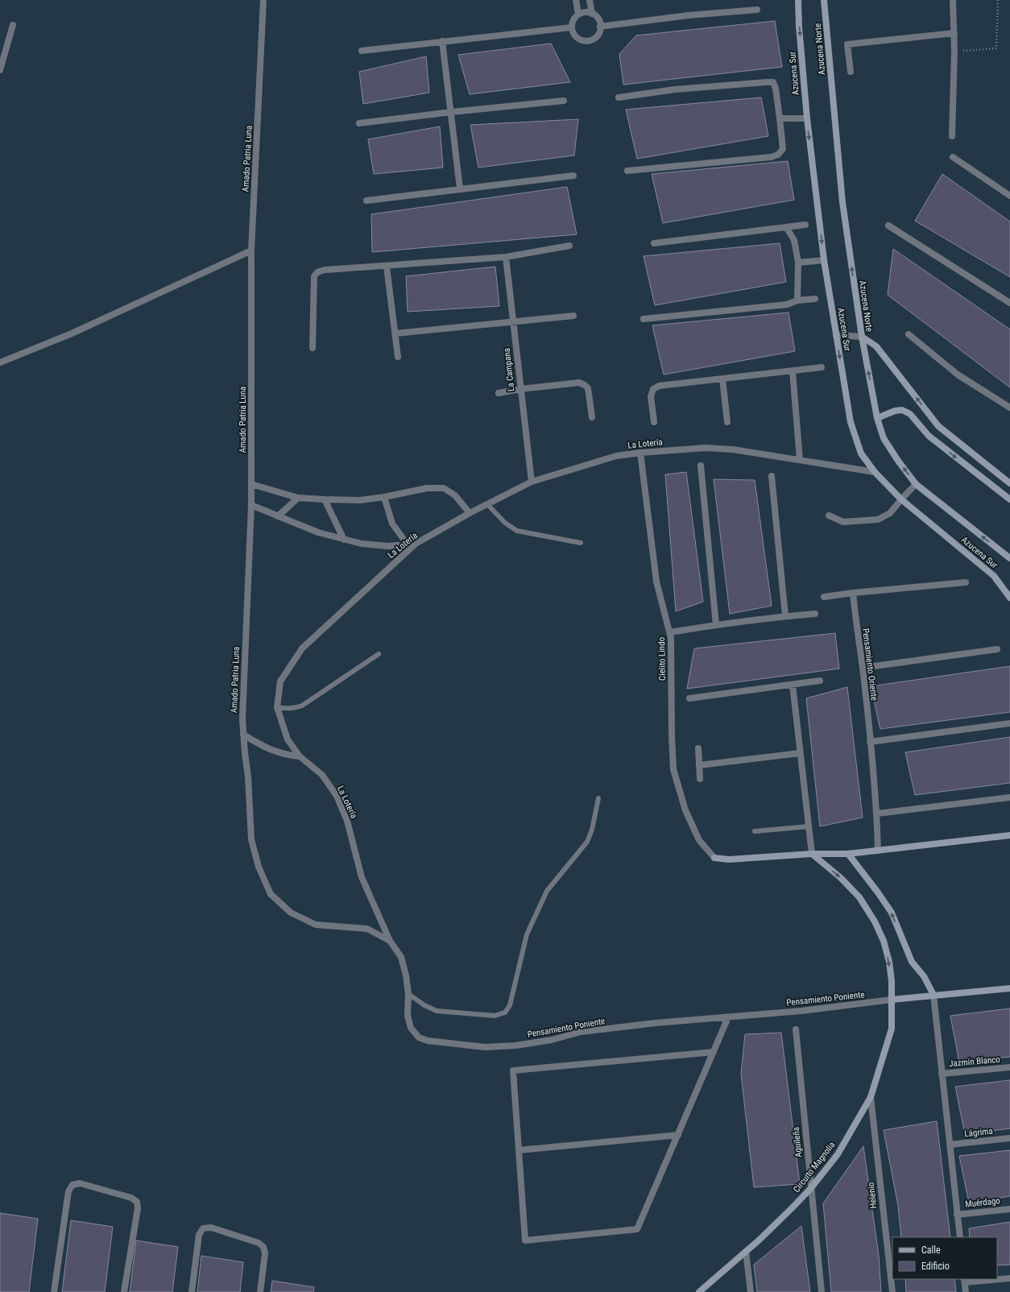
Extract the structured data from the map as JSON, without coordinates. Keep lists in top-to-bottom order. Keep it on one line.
{"streets":{"street":["Azucena Norte","Azucena Sur","Amado Patria Luna","La Campana","La Lotería","Cielito Lindo","Pensamiento Oriente","Pensamiento Poniente","Jazmín Blanco","Lágrima","Aguileña","Circuito Magnolia","Helenio","Muérdago"]},"crossings":[["Azucena Sur","La Lotería"],["Amado Patria Luna","Pensamiento Poniente"],["La Campana","La Lotería"],["La Lotería","Cielito Lindo"],["La Lotería","Pensamiento Poniente"],["Cielito Lindo","Circuito Magnolia"],["Pensamiento Poniente","Circuito Magnolia"],["Aguileña","Circuito Magnolia"],["Circuito Magnolia","Helenio"]],"one_way":["Azucena Norte","Azucena Sur"],"legend":["Calle","Edificio"]}
